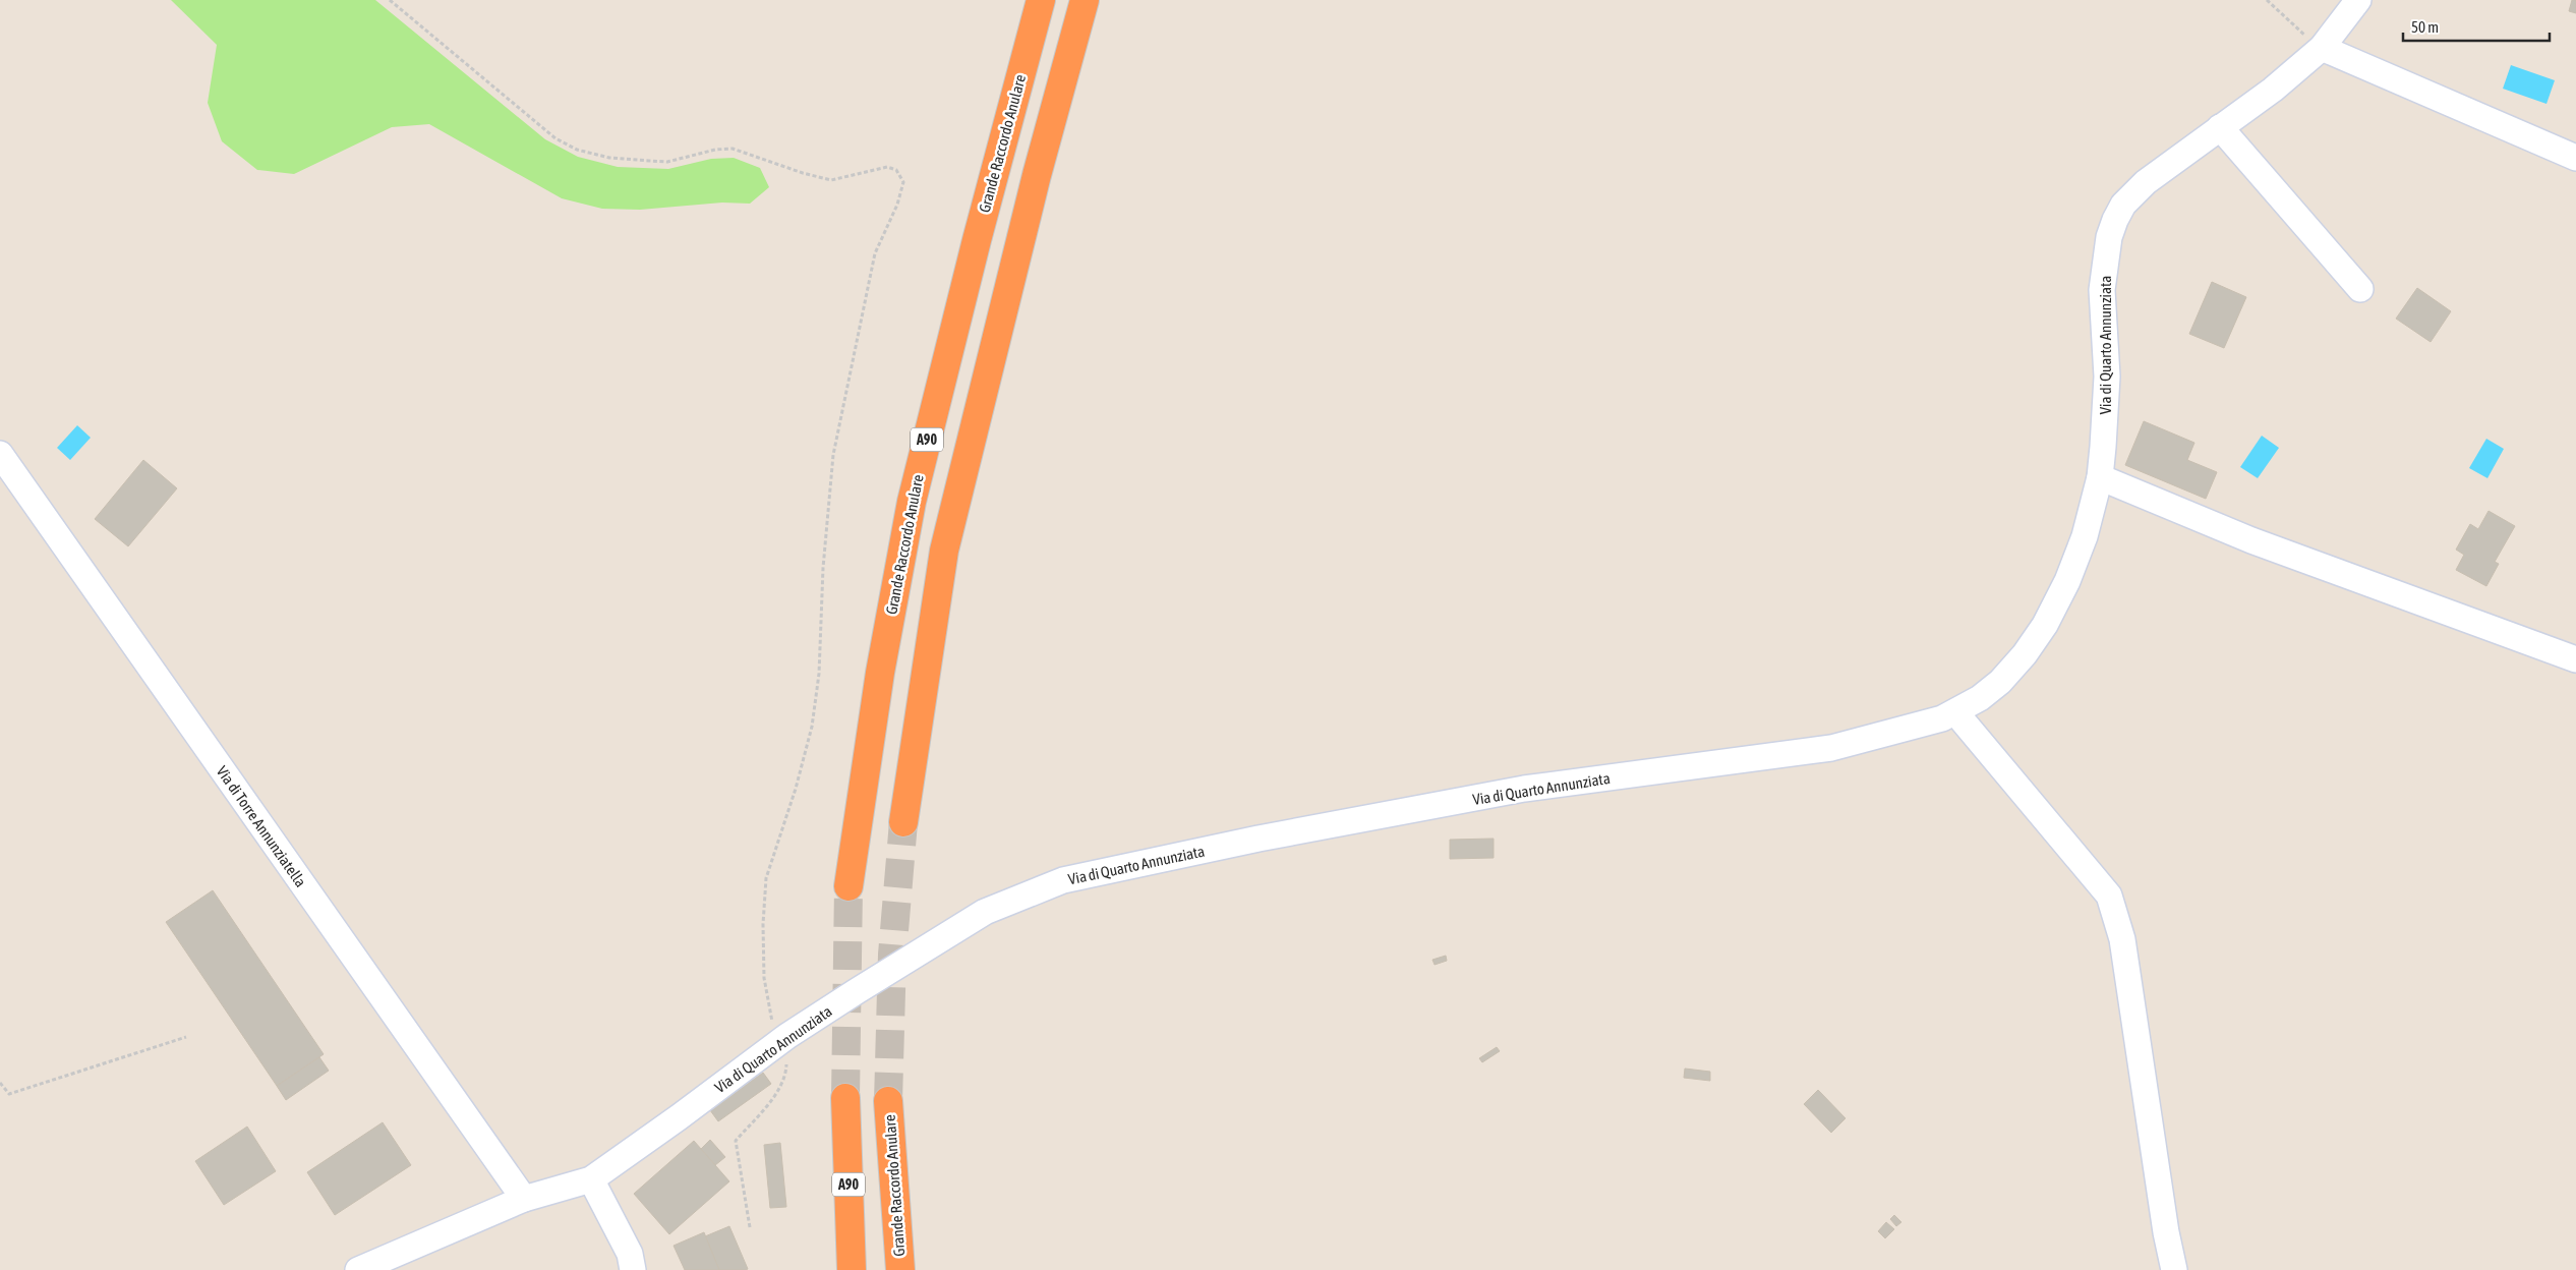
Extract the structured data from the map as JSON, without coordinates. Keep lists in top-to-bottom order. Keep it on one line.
{"streets":{"highway":["Grande Raccordo Anulare","A90"],"street":["Via di Quarto Annunziata","Via di Torre Annunziatella"]},"crossings":[["Via di Quarto Annunziata","Via di Torre Annunziatella"]],"scale_bar":"50 m"}
